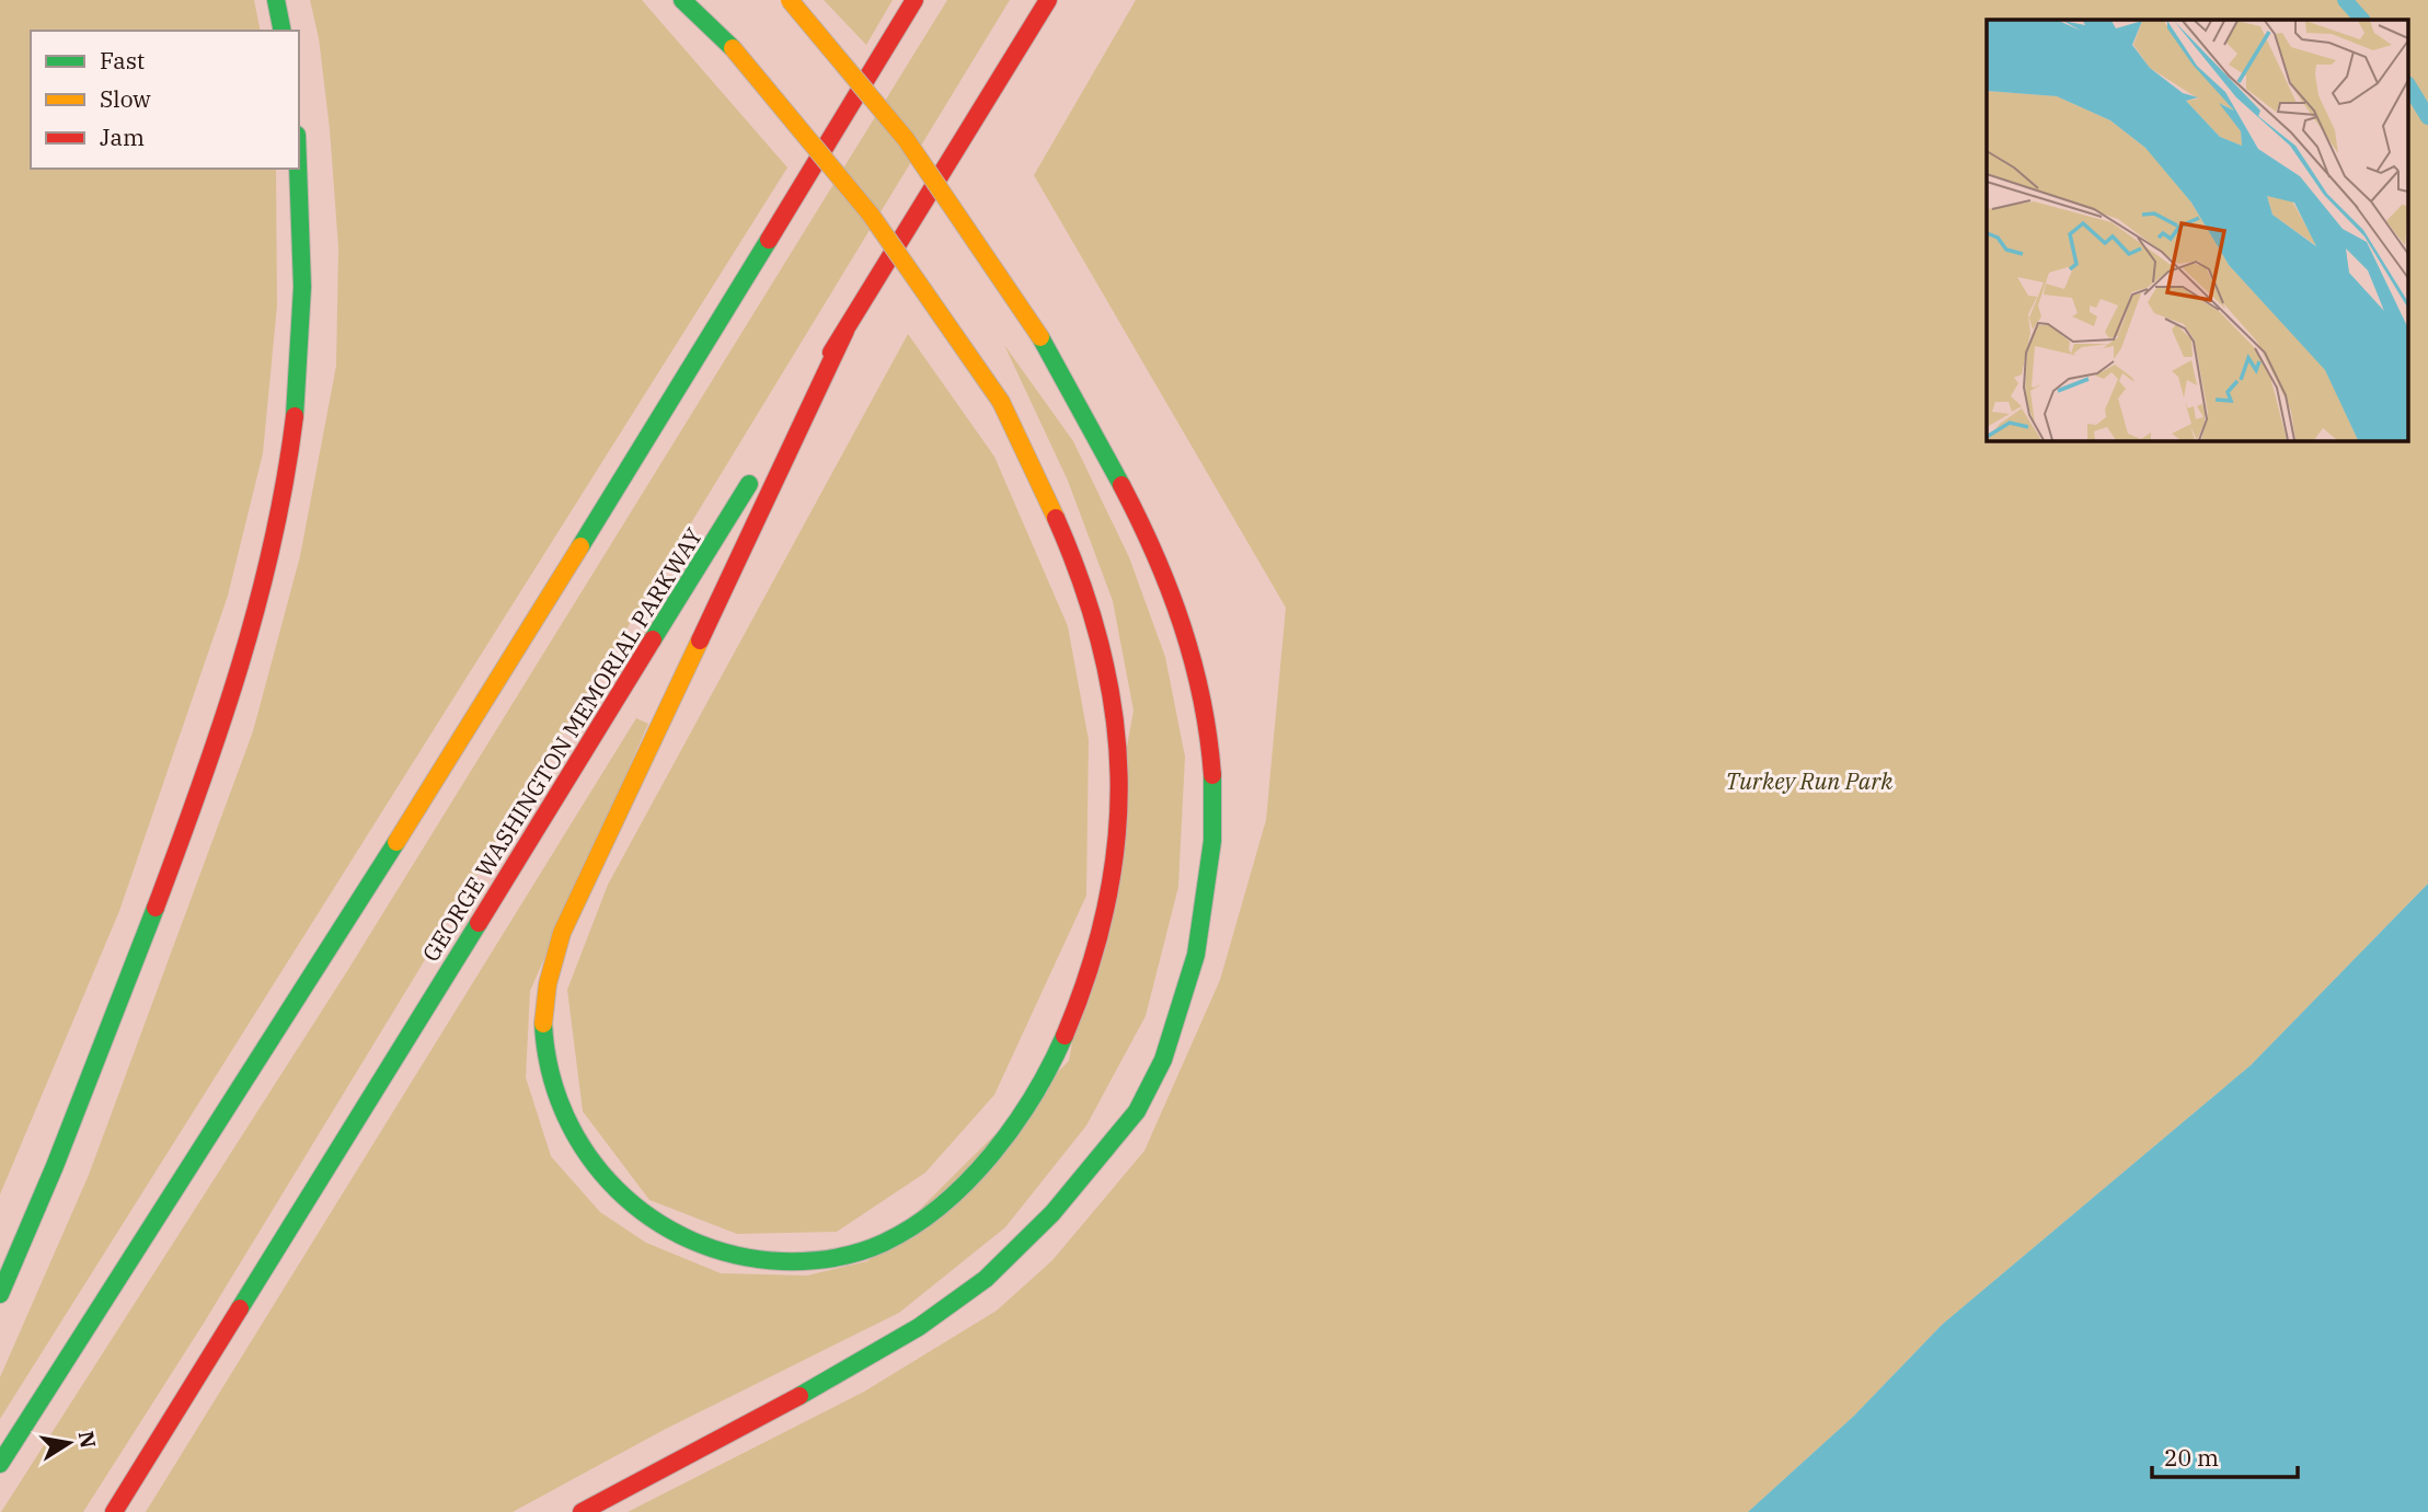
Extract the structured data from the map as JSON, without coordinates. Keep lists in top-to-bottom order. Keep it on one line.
{"streets":{"highway":["GEORGE WASHINGTON MEMORIAL PARKWAY"]},"parks":["Turkey Run Park"],"legend":["Fast","Slow","Jam"],"scale_bar":"20 m","north":"right"}
